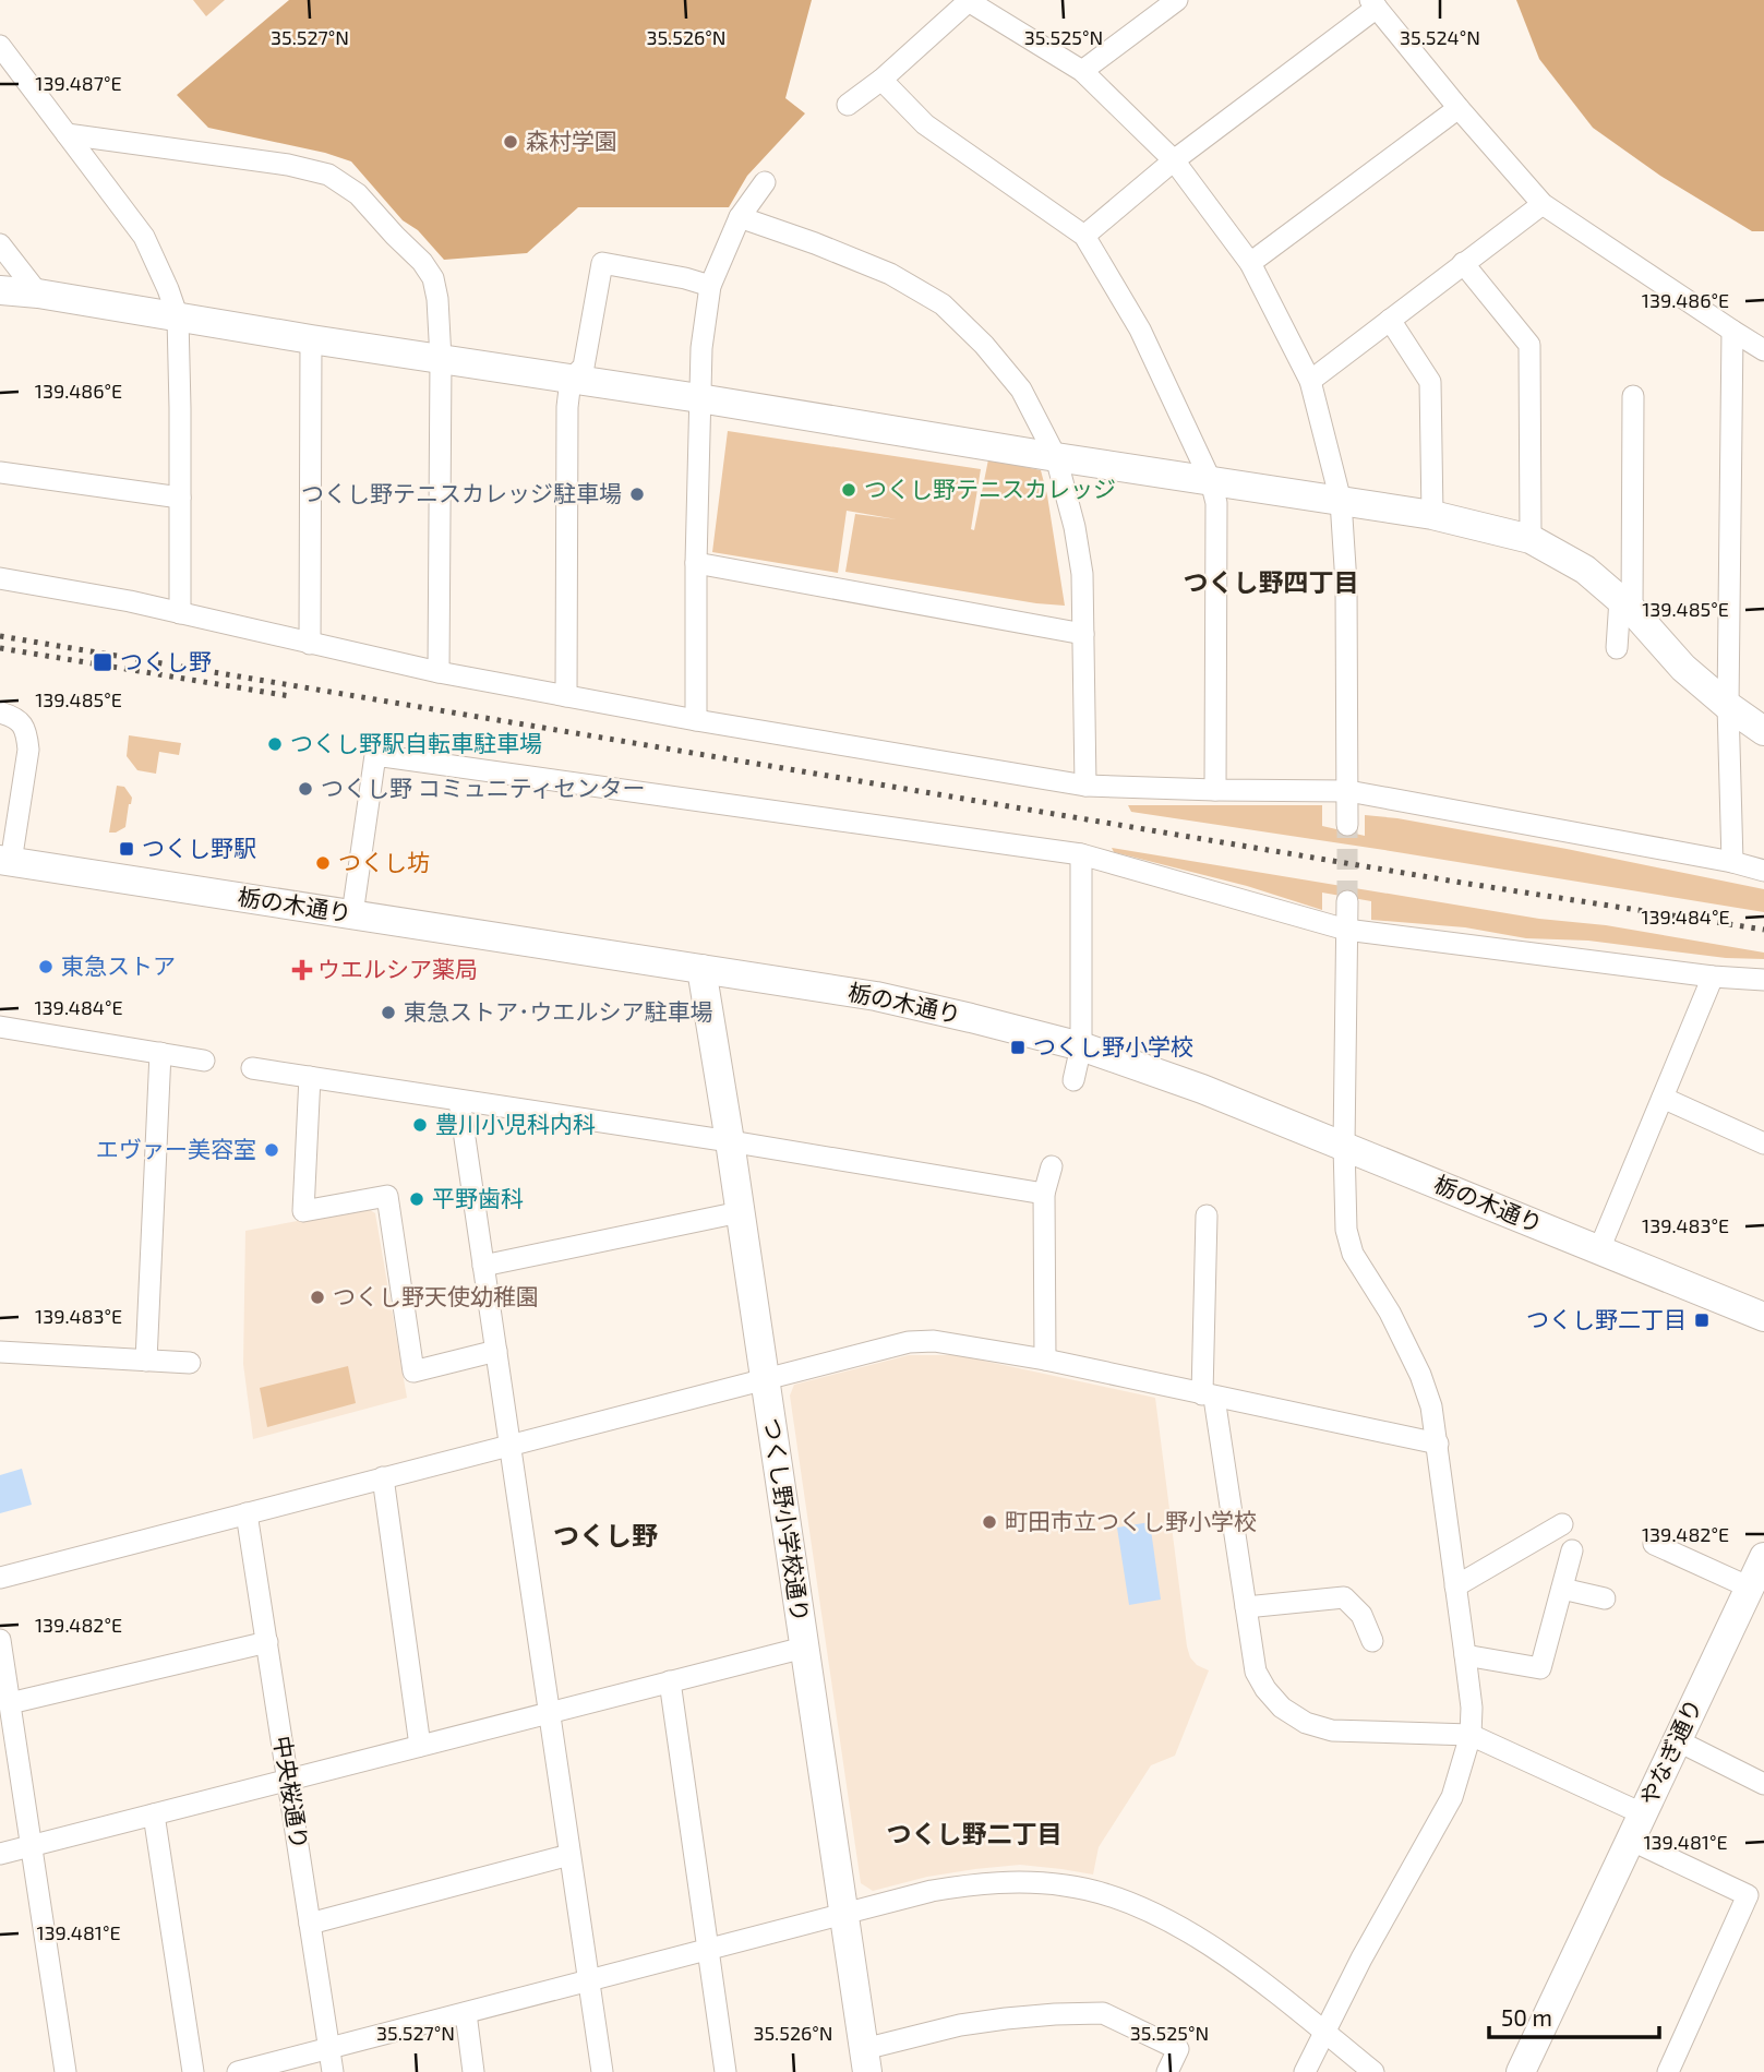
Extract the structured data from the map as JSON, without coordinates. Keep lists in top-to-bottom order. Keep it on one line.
{"streets":{"street":["栃の木通り","つくし野小学校通り","やなぎ通り","中央桜通り"]},"crossings":[["栃の木通り","つくし野小学校通り"]],"districts":["つくし野四丁目","つくし野","つくし野二丁目"],"places":{"other":["森村学園","つくし野テニスカレッジ","つくし野テニスカレッジ駐車場","つくし野駅自転車駐車場","つくし野 コミュニティセンター","つくし坊","東急ストア","東急ストア･ウエルシア駐車場","豊川小児科内科","エヴァー美容室","平野歯科","つくし野天使幼稚園","町田市立つくし野小学校"],"transit":["つくし野","つくし野駅","つくし野小学校","つくし野二丁目"],"health":["ウエルシア薬局"]},"scale_bar":"50 m","coordinates":["35.527°N","35.526°N","35.525°N","35.524°N","139.487°E","139.486°E","139.485°E","139.484°E","139.483°E","139.482°E","139.481°E"]}
